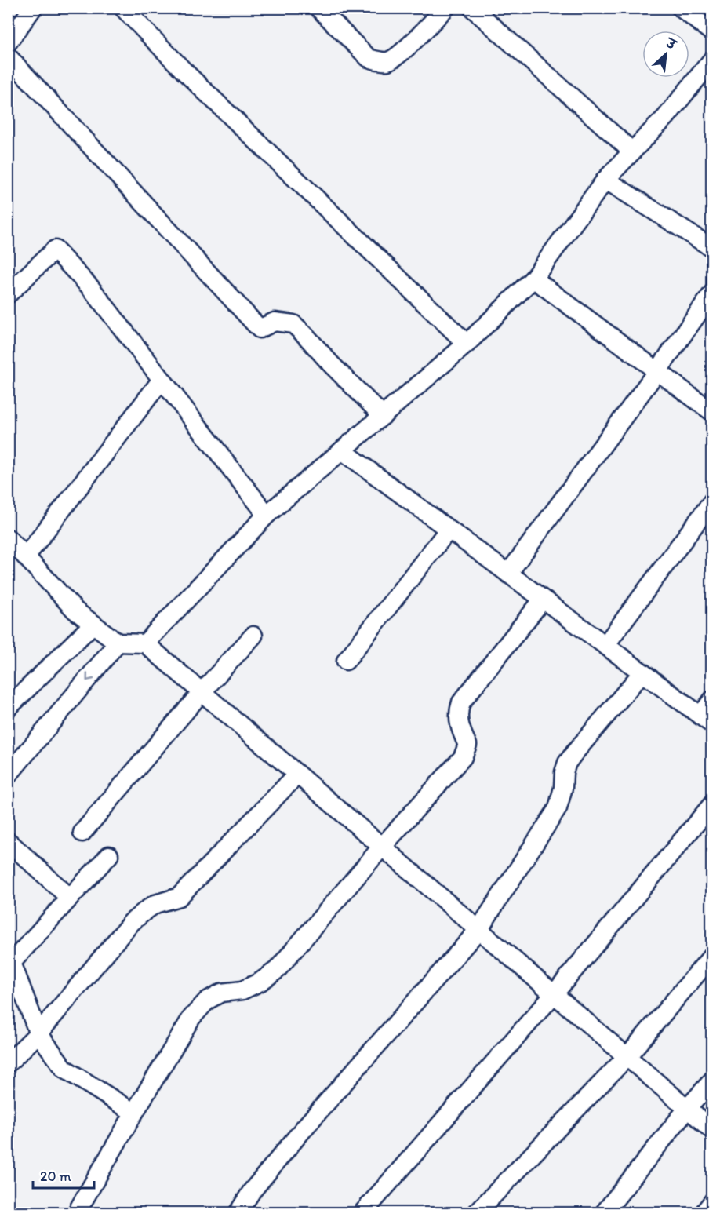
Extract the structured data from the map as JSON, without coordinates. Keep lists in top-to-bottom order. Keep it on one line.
{"scale_bar":"20 m","north":"top right"}
